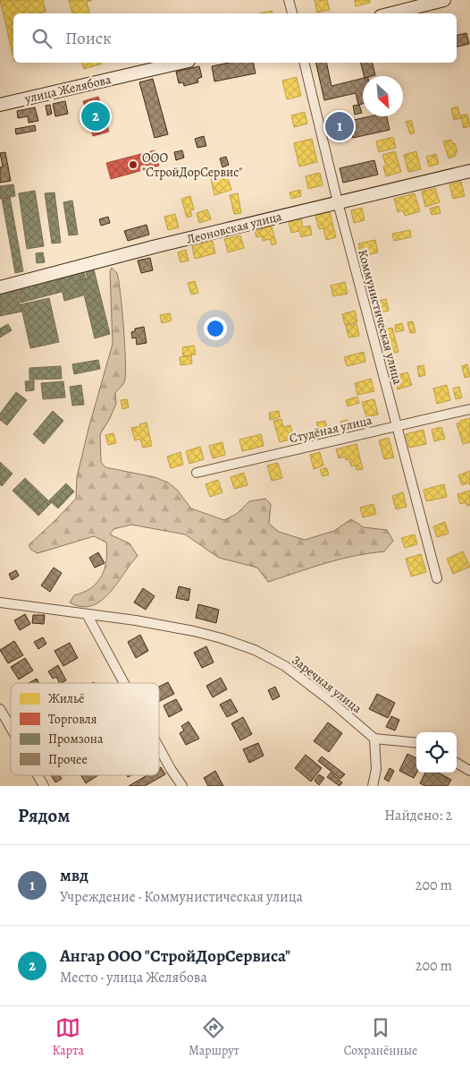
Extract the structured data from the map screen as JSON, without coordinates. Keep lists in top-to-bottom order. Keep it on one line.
{"streets":{"street":["улица Желябова","Леоновская улица","Коммунистическая улица","Студёная улица","Заречная улица"]},"crossings":[["Леоновская улица","Коммунистическая улица"],["Коммунистическая улица","Студёная улица"]],"places":["ООО \"СтройДорСервис\""],"legend":["Жильё","Торговля","Промзона","Прочее"],"north":"bottom right","page":{"search":"Поиск","pins":["2","1"],"heading":["Рядом","Найдено: 2"],"list":[{"mark":"1","name":"мвд","note":"Учреждение · Коммунистическая улица","value":"200 m"},{"mark":"2","name":"Ангар ООО \"СтройДорСервиса\"","note":"Место · улица Желябова","value":"200 m"}],"nav":["Карта","Маршрут","Сохранённые"]}}
